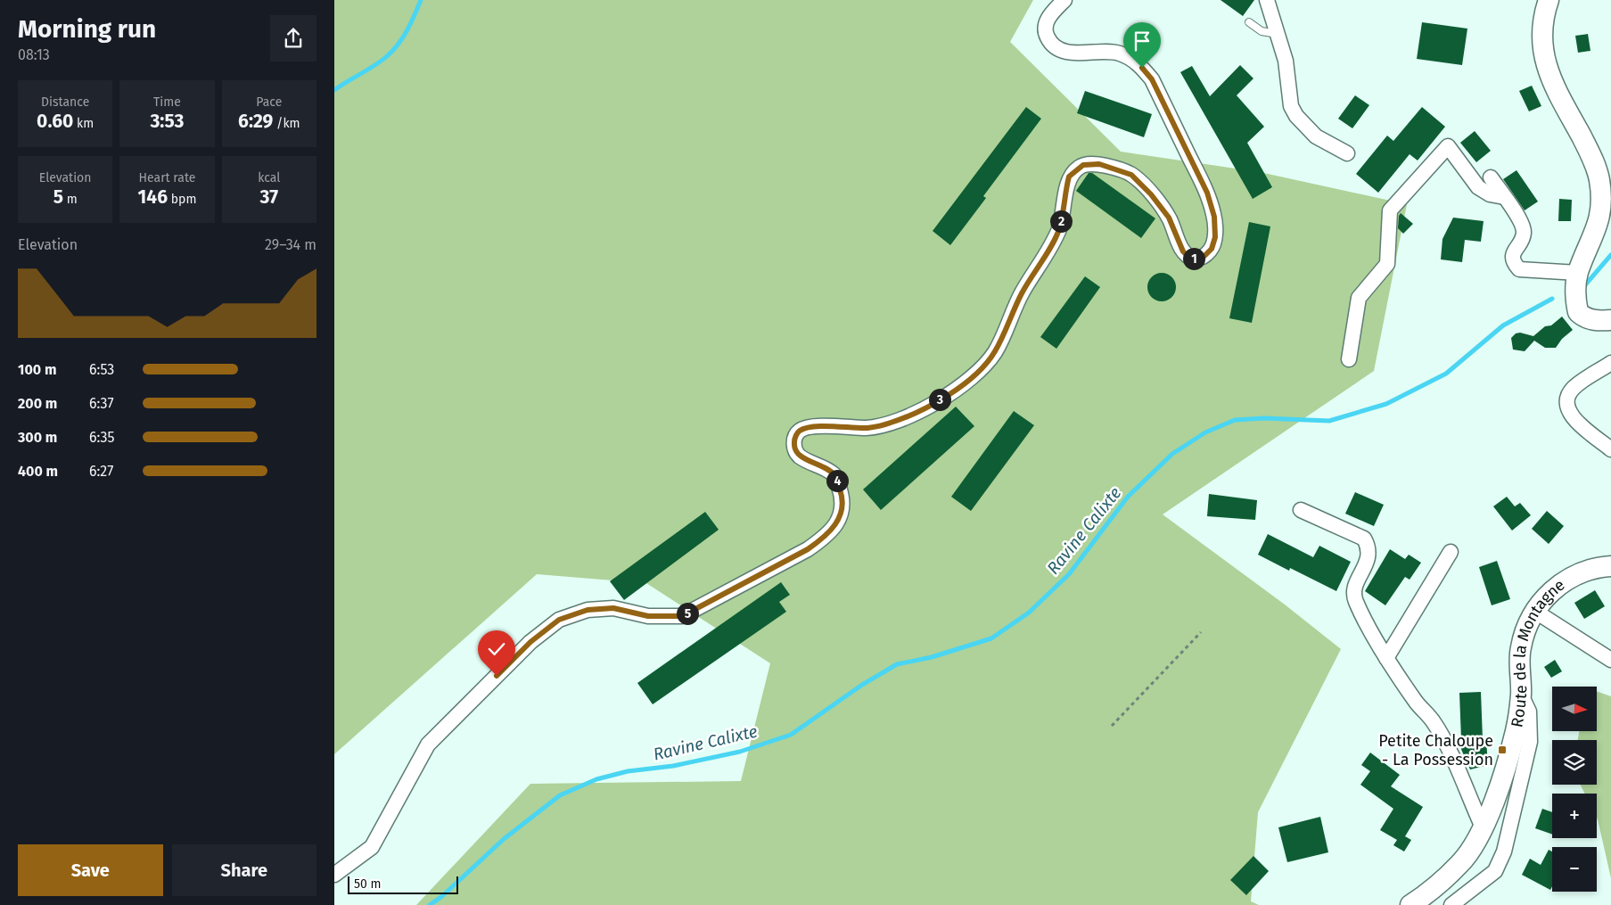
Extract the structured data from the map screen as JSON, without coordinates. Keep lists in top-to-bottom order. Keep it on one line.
{"streets":{"main road":["Route de la Montagne"]},"water":["Ravine Calixte"],"places":{"transit":["Petite Chaloupe - La Possession"]},"scale_bar":"50 m","north":"right","page":{"heading":["Morning run","08:13"],"stats":[["Distance","0.60 km"],["Time","3:53"],["Pace","6:29 /km"],["Elevation","5 m"],["Heart rate","146 bpm"],["kcal","37"]],"pins":["2","1","3","4","5"],"chart":["Elevation","29–34 m"],"list":[{"name":"100 m","note":"6:53"},{"name":"200 m","note":"6:37"},{"name":"300 m","note":"6:35"},{"name":"400 m","note":"6:27"}],"map_buttons":["+","−"],"buttons":["Save","Share"],"scale":"50 m"}}
